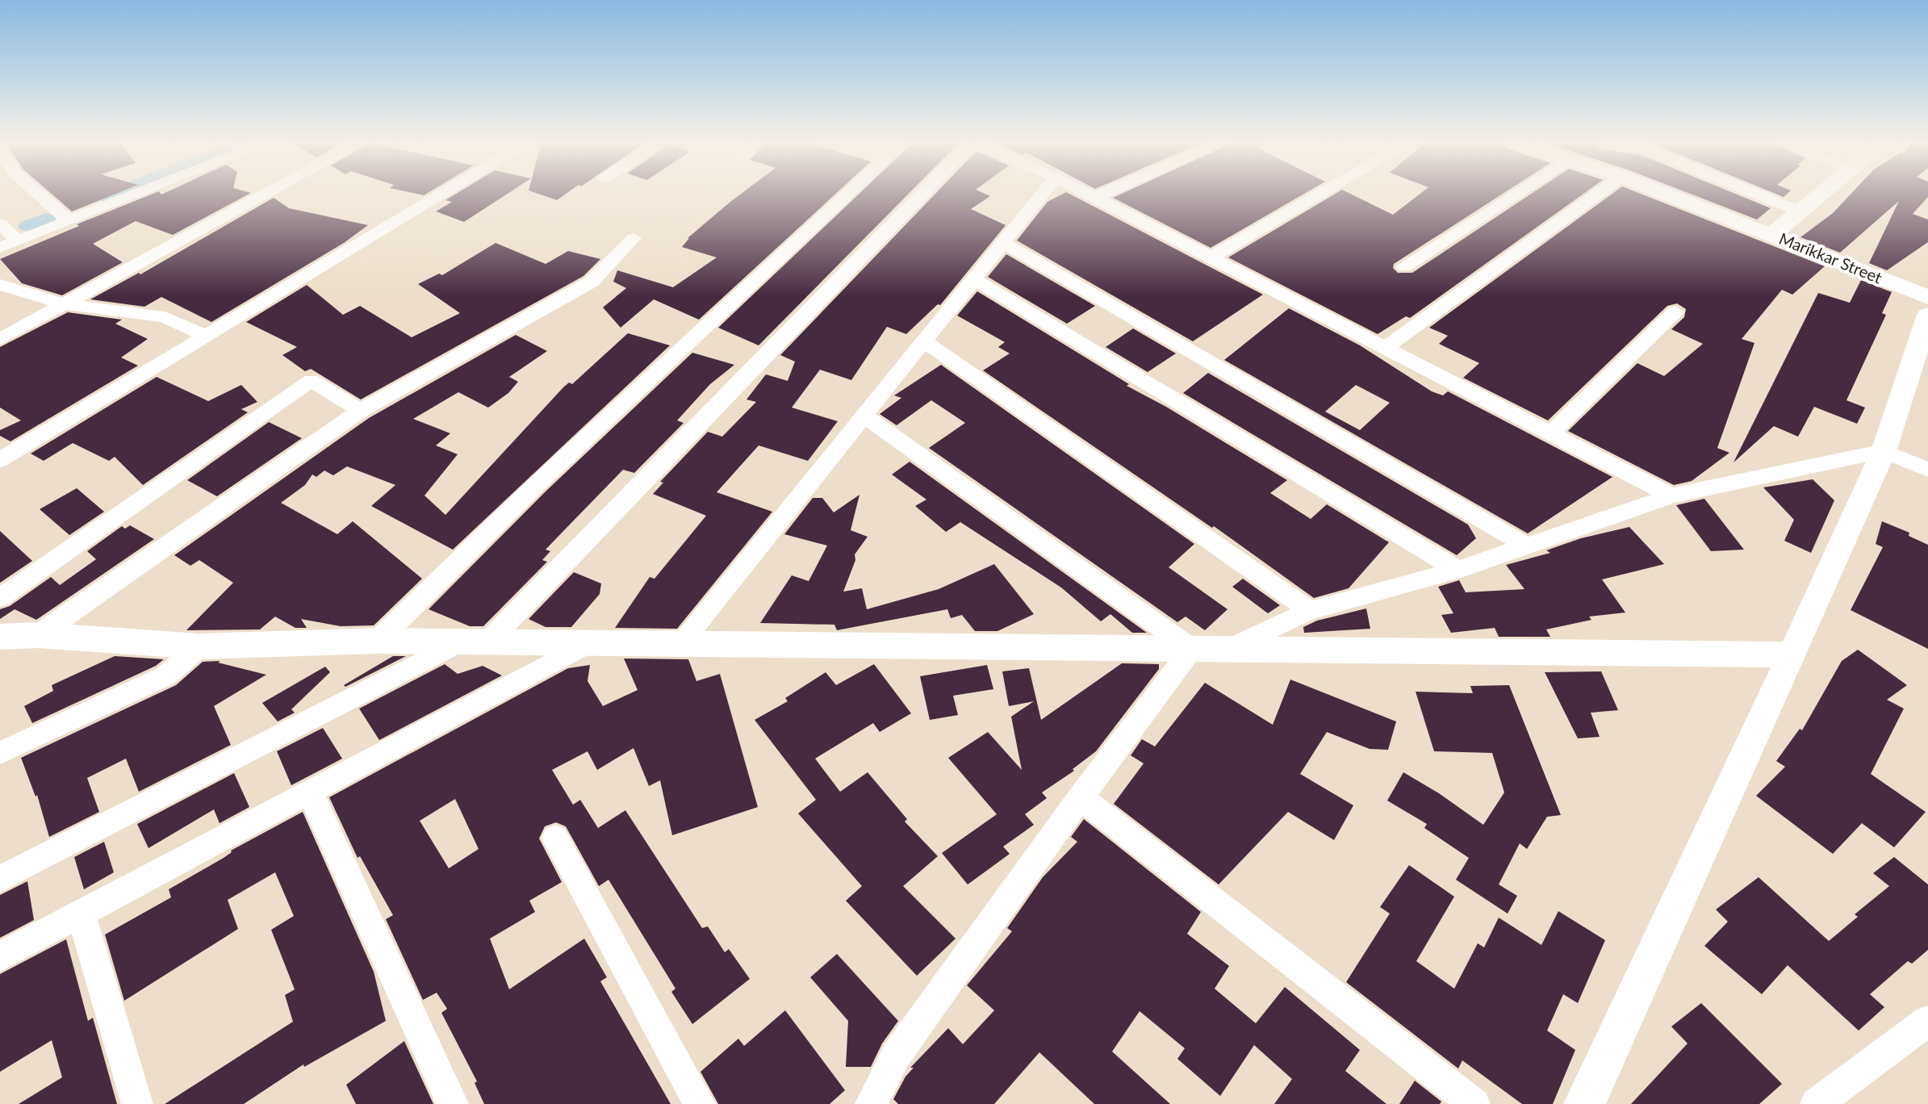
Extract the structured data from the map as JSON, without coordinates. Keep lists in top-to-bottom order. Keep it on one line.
{"streets":{"street":["Marikkar Street"]}}
